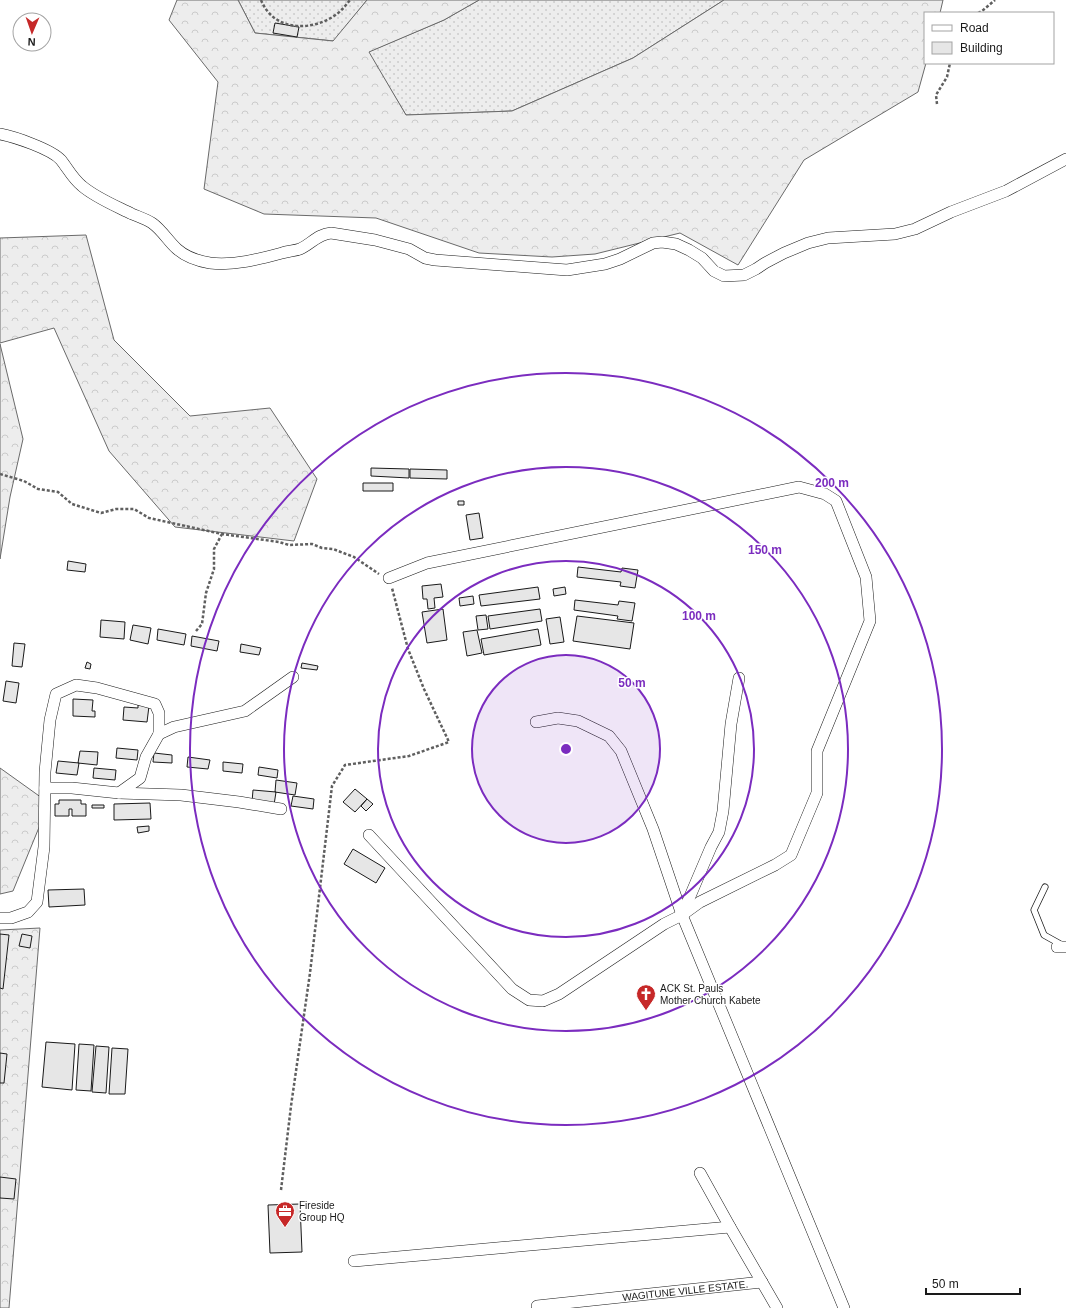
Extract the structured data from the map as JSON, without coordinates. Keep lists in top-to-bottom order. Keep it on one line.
{"streets":{"street":["WAGITUNE VILLE ESTATE."]},"places":{"church":["ACK St. Pauls Mother Church Kabete"],"office":["Fireside Group HQ"]},"legend":["Road","Building"],"scale_bar":"50 m","north":"bottom","rings":["200 m","150 m","100 m","50 m"]}
